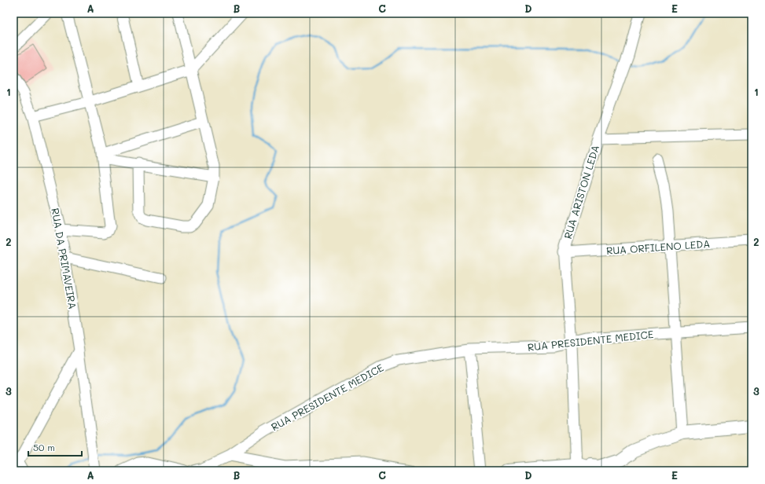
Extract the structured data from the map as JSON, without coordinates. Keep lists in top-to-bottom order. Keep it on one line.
{"streets":{"street":["RUA ARISTON LEDA","RUA ORFILENO LEDA","RUA DA PRIMAVEIRA","RUA PRESIDENTE MEDICE"]},"crossings":[["RUA ARISTON LEDA","RUA ORFILENO LEDA"],["RUA ARISTON LEDA","RUA PRESIDENTE MEDICE"]],"scale_bar":"50 m","grid":{"columns":["A","B","C","D","E"],"rows":["1","2","3"]}}
